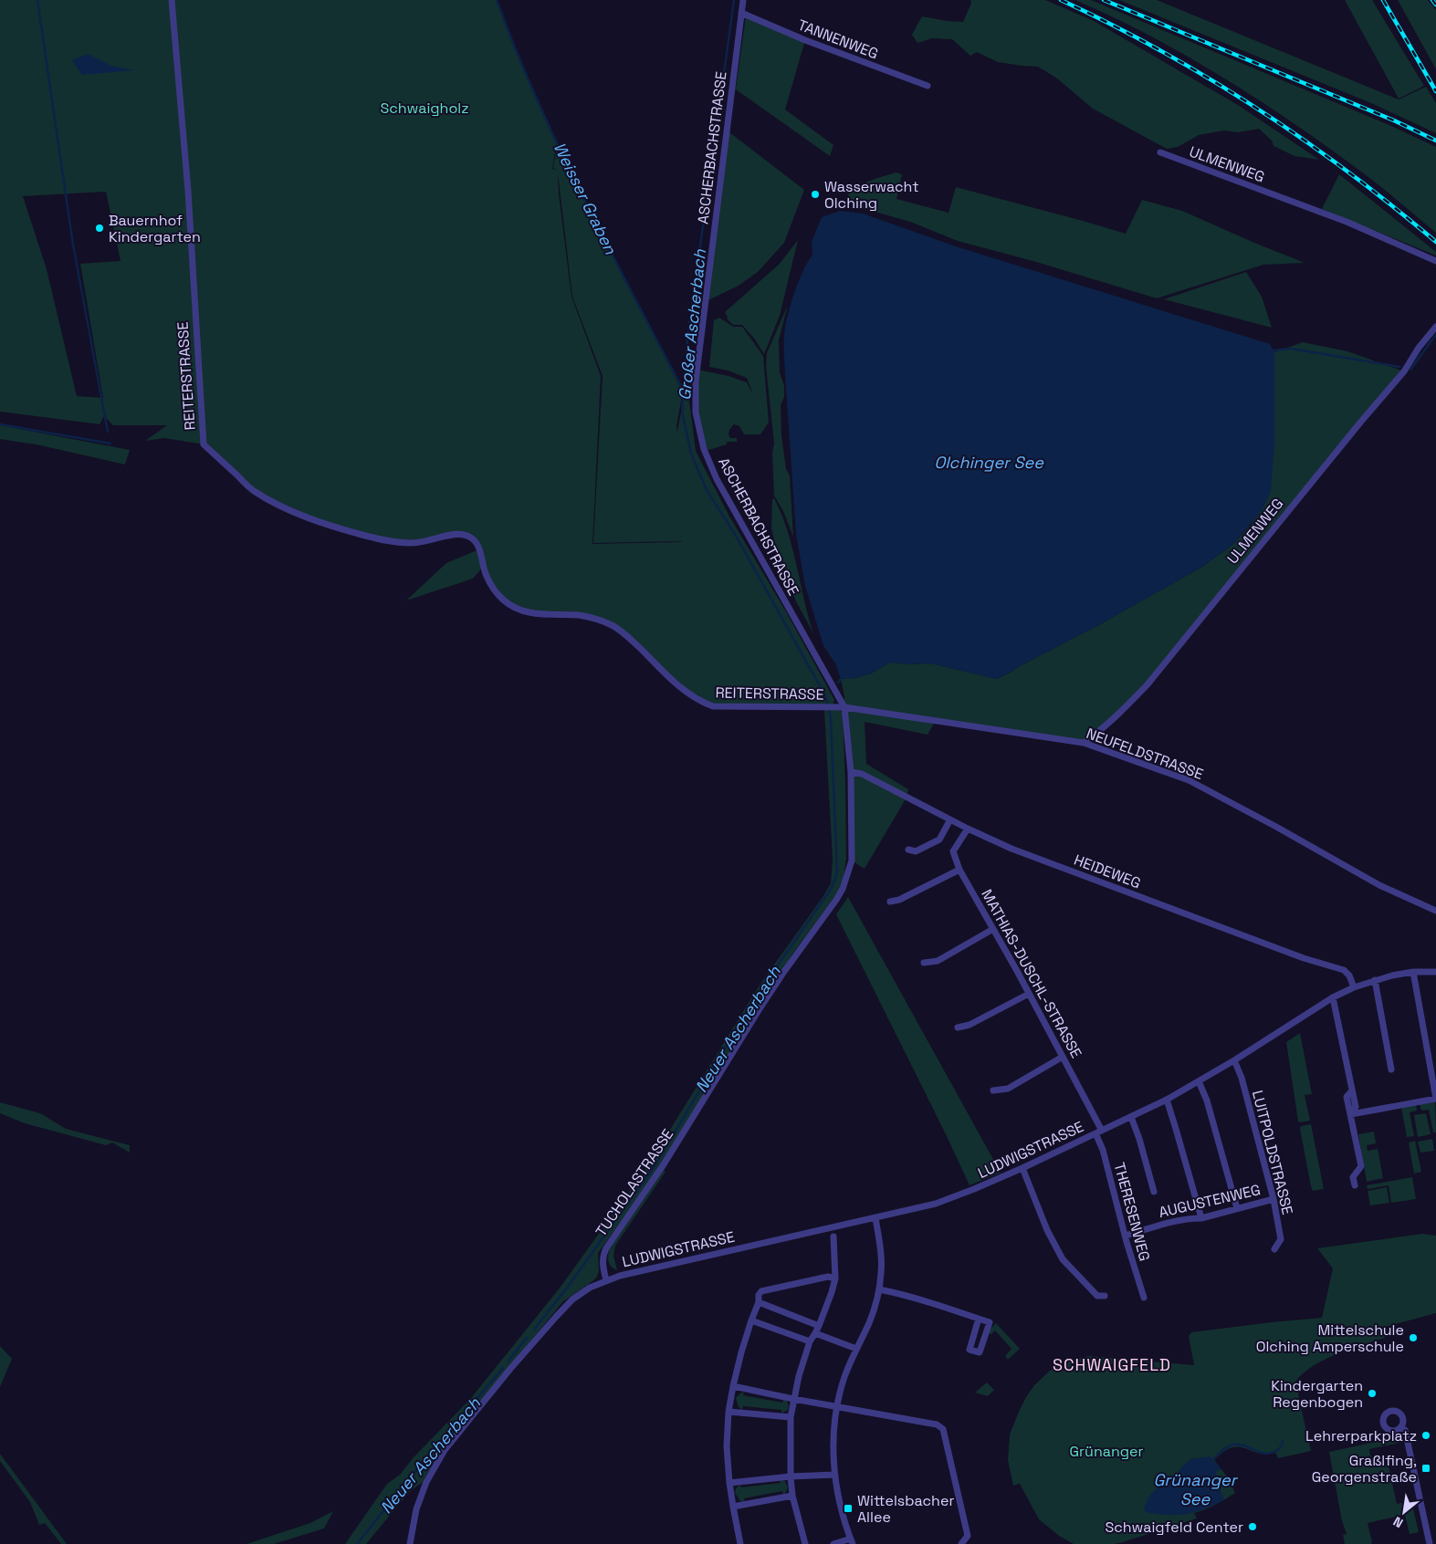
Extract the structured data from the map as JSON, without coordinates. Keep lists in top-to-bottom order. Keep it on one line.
{"streets":{"street":["TANNENWEG","ASCHERBACHSTRASSE","ULMENWEG","REITERSTRASSE","NEUFELDSTRASSE","HEIDEWEG","MATHIAS-DUSCHL-STRASSE","LUDWIGSTRASSE","LUITPOLDSTRASSE","TUCHOLASTRASSE","AUGUSTENWEG","THERESENWEG"]},"crossings":[["TANNENWEG","ASCHERBACHSTRASSE"],["ASCHERBACHSTRASSE","REITERSTRASSE"],["ASCHERBACHSTRASSE","NEUFELDSTRASSE"],["ASCHERBACHSTRASSE","HEIDEWEG"],["ASCHERBACHSTRASSE","TUCHOLASTRASSE"],["ULMENWEG","NEUFELDSTRASSE"],["REITERSTRASSE","NEUFELDSTRASSE"],["HEIDEWEG","MATHIAS-DUSCHL-STRASSE"],["HEIDEWEG","LUDWIGSTRASSE"],["MATHIAS-DUSCHL-STRASSE","LUDWIGSTRASSE"],["MATHIAS-DUSCHL-STRASSE","THERESENWEG"],["LUDWIGSTRASSE","LUITPOLDSTRASSE"],["LUDWIGSTRASSE","TUCHOLASTRASSE"],["LUDWIGSTRASSE","THERESENWEG"],["LUITPOLDSTRASSE","AUGUSTENWEG"],["AUGUSTENWEG","THERESENWEG"]],"districts":["SCHWAIGFELD"],"water":["Weisser Graben","Großer Ascherbach","Olchinger See","Neuer Ascherbach","Grünanger See"],"parks":["Schwaigholz","Grünanger"],"places":{"other":["Wasserwacht Olching","Bauernhof Kindergarten","Mittelschule Olching Amperschule","Kindergarten Regenbogen","Lehrerparkplatz","Schwaigfeld Center"],"transit":["Graßlfing, Georgenstraße","Wittelsbacher Allee"]},"north":"bottom left"}
